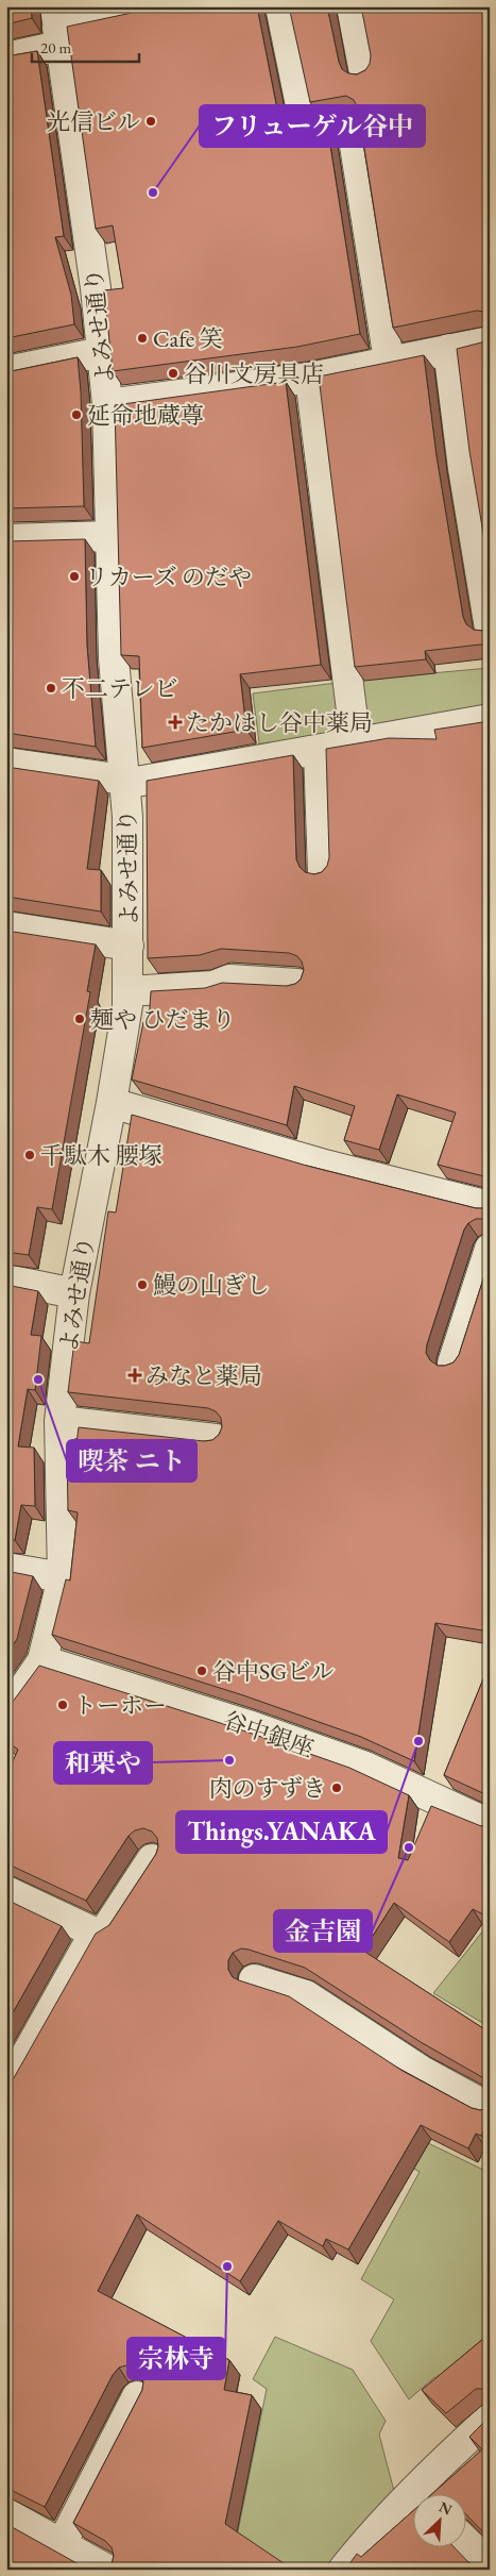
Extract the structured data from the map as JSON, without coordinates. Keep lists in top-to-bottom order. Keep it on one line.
{"streets":{"street":["よみせ通り","谷中銀座"]},"crossings":[["よみせ通り","谷中銀座"]],"places":{"other":["光信ビル","フリューゲル谷中","Cafe 笑","谷川文房具店","延命地蔵尊","リカーズ のだや","不二テレビ","麺や ひだまり","千駄木 腰塚","鰻の山ぎし","喫茶 ニト","谷中SGビル","トーホー","Things.YANAKA","和栗や","肉のすずき","金吉園","宗林寺"],"health":["たかはし谷中薬局","みなと薬局"]},"scale_bar":"20 m","north":"top right"}
